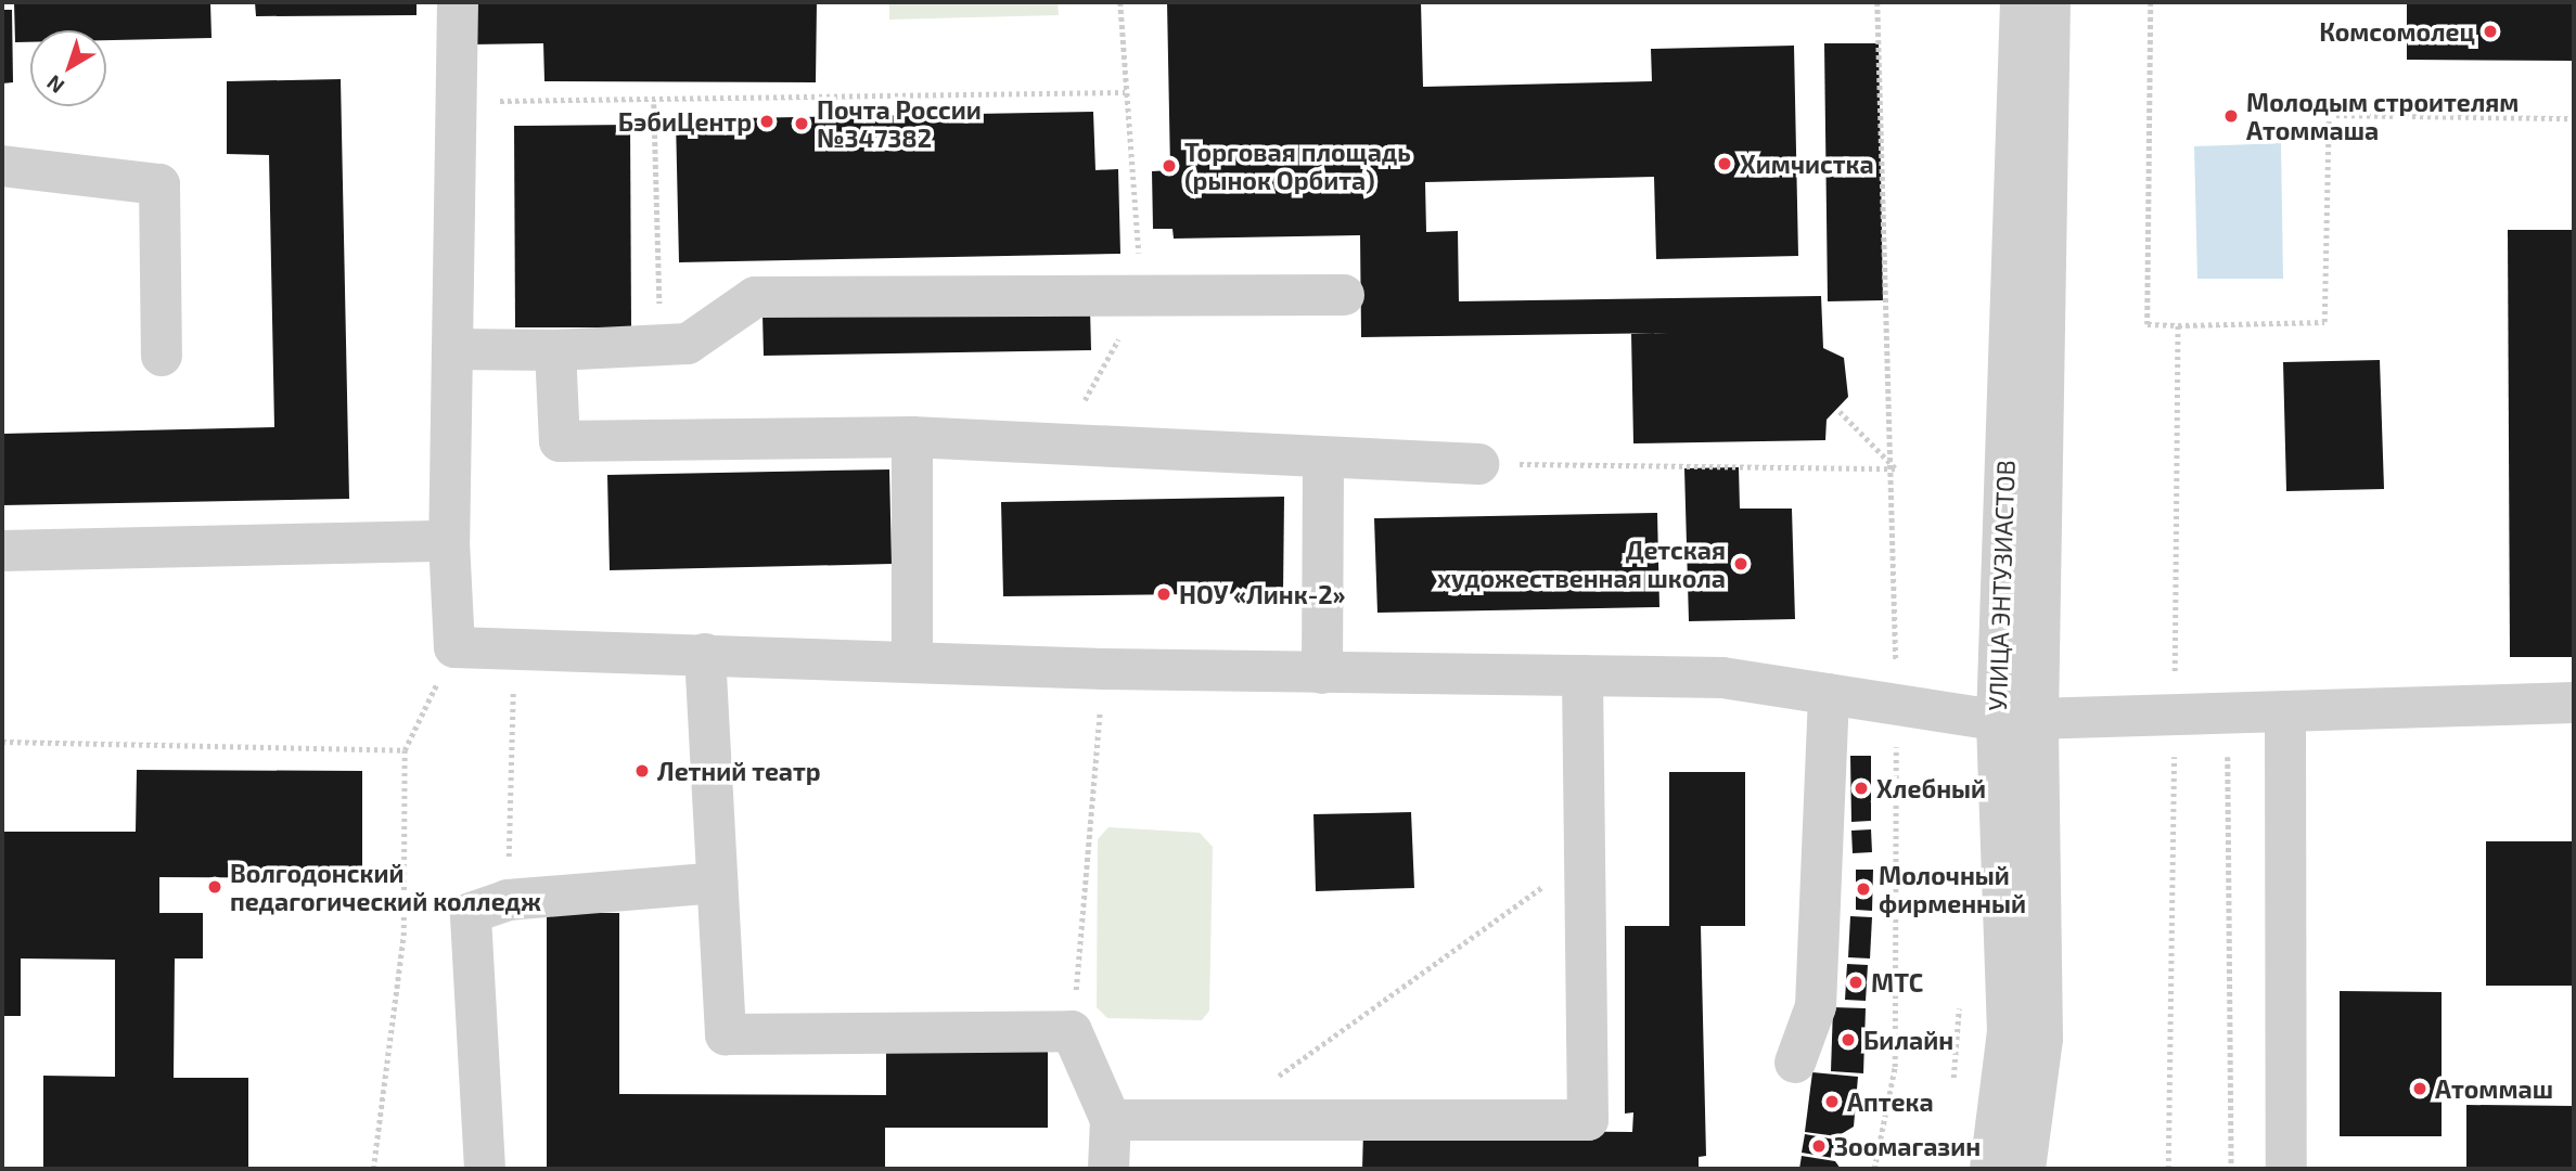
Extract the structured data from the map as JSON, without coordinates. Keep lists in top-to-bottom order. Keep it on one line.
{"streets":{"street":["УЛИЦА ЭНТУЗИАСТОВ"]},"places":["Комсомолец","Молодым строителям Атоммаша","БэбиЦентр","Почта России №347382","Химчистка","Торговая площадь (рынок Орбита)","Детская художественная школа","НОУ «Линк-2»","Летний театр","Хлебный","Волгодонский педагогический колледж","Молочный фирменный","МТС","Билайн","Атоммаш","Аптека","Зоомагазин"],"north":"bottom left"}
